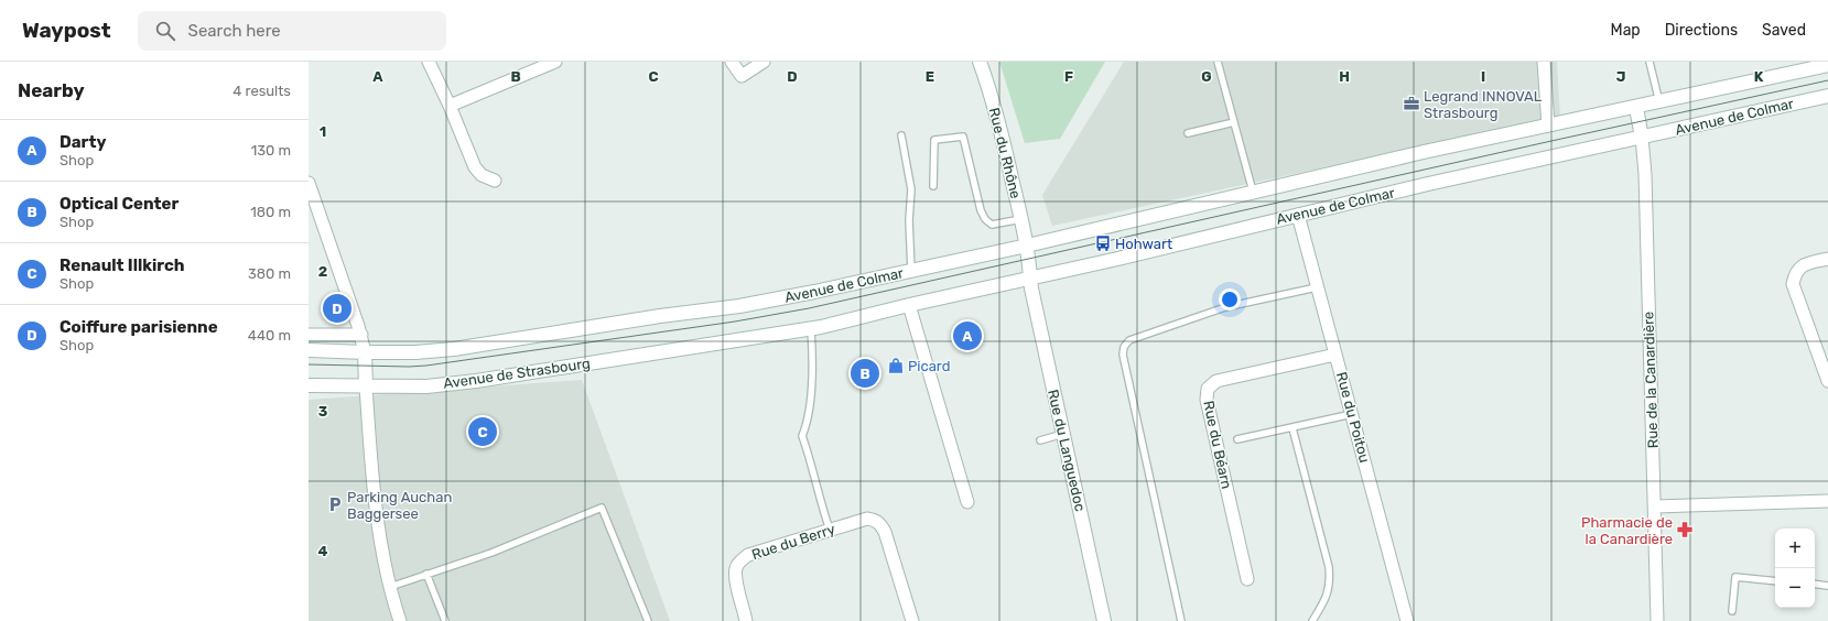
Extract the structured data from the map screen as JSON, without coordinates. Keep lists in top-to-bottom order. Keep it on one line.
{"streets":{"main road":["Avenue de Colmar","Rue du Rhône","Avenue de Strasbourg","Rue du Languedoc"],"street":["Rue de la Canardière","Rue du Poitou","Rue du Béarn","Rue du Berry"]},"crossings":[["Avenue de Colmar","Rue du Rhône"],["Avenue de Colmar","Avenue de Strasbourg"],["Avenue de Colmar","Rue de la Canardière"],["Avenue de Colmar","Rue du Poitou"],["Avenue de Colmar","Rue du Languedoc"],["Rue du Poitou","Rue du Béarn"]],"places":{"office":["Legrand INNOVAL Strasbourg"],"bus stop":["Hohwart"],"shop":["Picard"],"parking":["Parking Auchan Baggersee"],"pharmacy":["Pharmacie de la Canardière"]},"page":{"header":"Waypost","search":"Search here","nav":["Map","Directions","Saved"],"heading":["Nearby","4 results"],"list":[{"mark":"A","name":"Darty","note":"Shop","value":"130 m"},{"mark":"B","name":"Optical Center","note":"Shop","value":"180 m"},{"mark":"C","name":"Renault Illkirch","note":"Shop","value":"380 m"},{"mark":"D","name":"Coiffure parisienne","note":"Shop","value":"440 m"}],"pins":["D","A","B","C"],"map_buttons":["+","−"]},"grid":{"columns":["A","B","C","D","E","F","G","H","I","J","K"],"rows":["1","2","3","4"]}}
